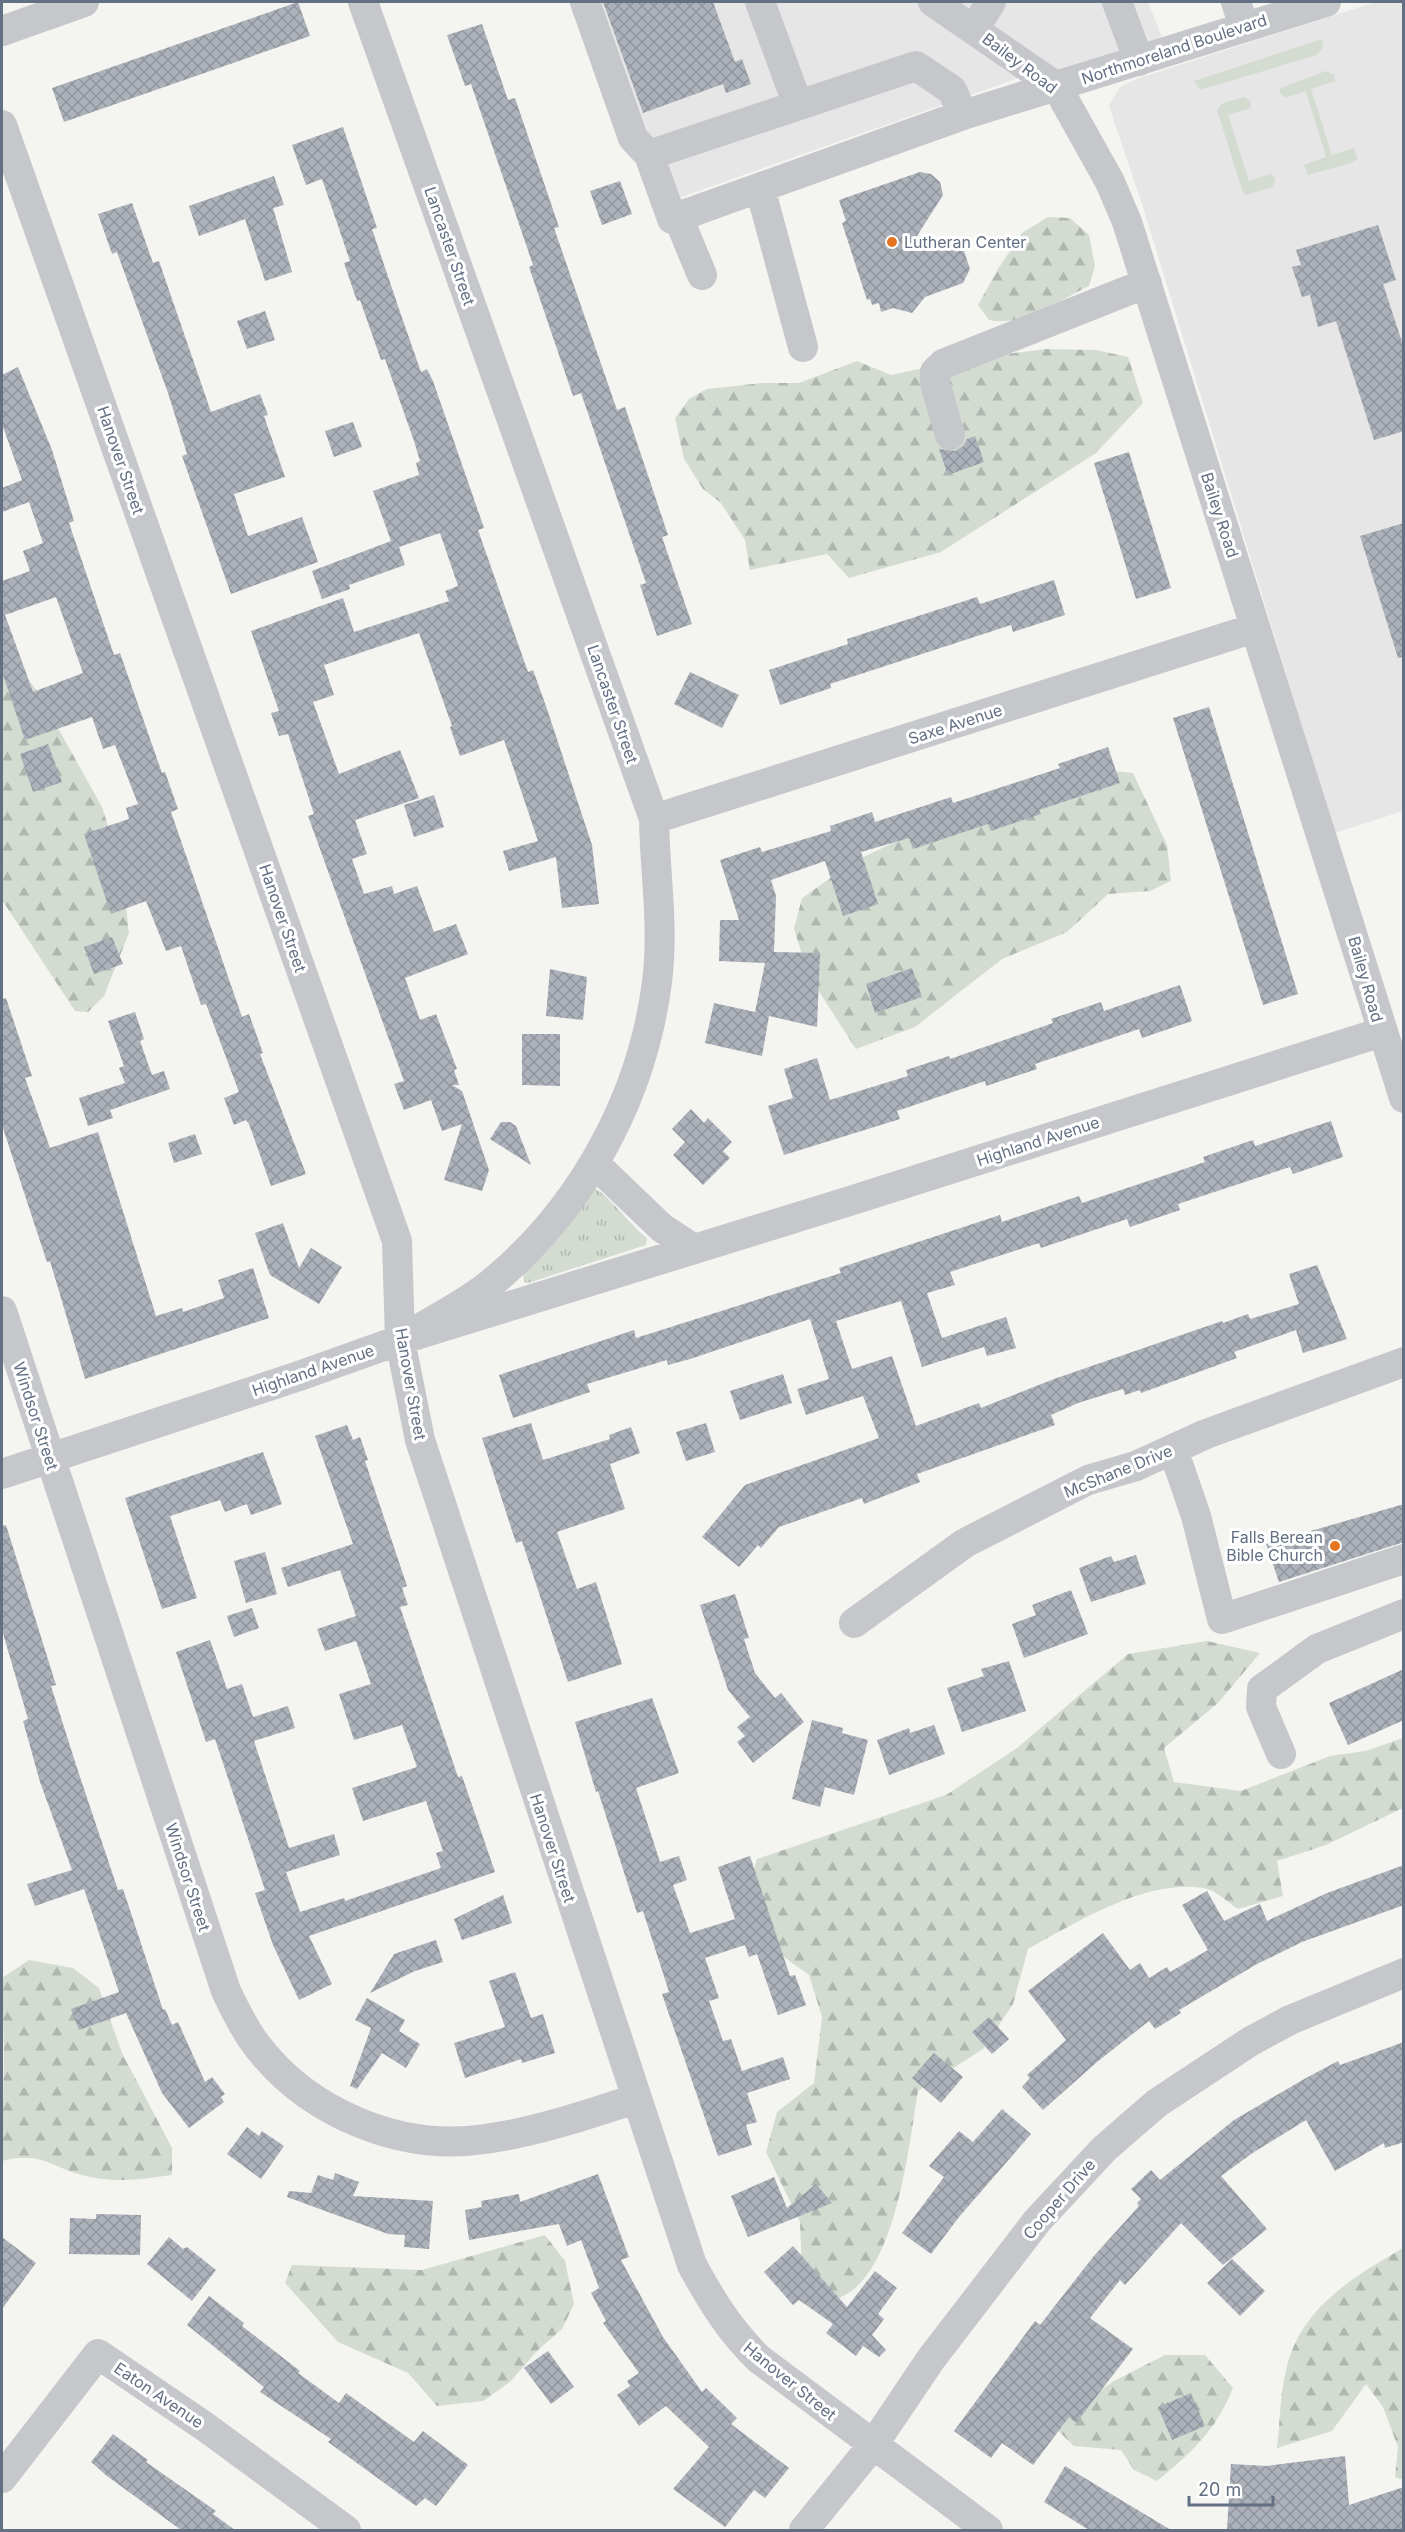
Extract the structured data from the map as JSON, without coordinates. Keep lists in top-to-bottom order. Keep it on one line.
{"streets":{"street":["Northmoreland Boulevard","Bailey Road","Lancaster Street","Hanover Street","Saxe Avenue","Highland Avenue","Windsor Street","McShane Drive","Cooper Drive","Eaton Avenue"]},"crossings":[["Northmoreland Boulevard","Bailey Road"],["Bailey Road","Saxe Avenue"],["Bailey Road","Highland Avenue"],["Lancaster Street","Hanover Street"],["Lancaster Street","Saxe Avenue"],["Lancaster Street","Highland Avenue"],["Hanover Street","Highland Avenue"],["Hanover Street","Windsor Street"],["Hanover Street","Cooper Drive"],["Highland Avenue","Windsor Street"]],"places":["Lutheran Center","Falls Berean Bible Church"],"scale_bar":"20 m"}
